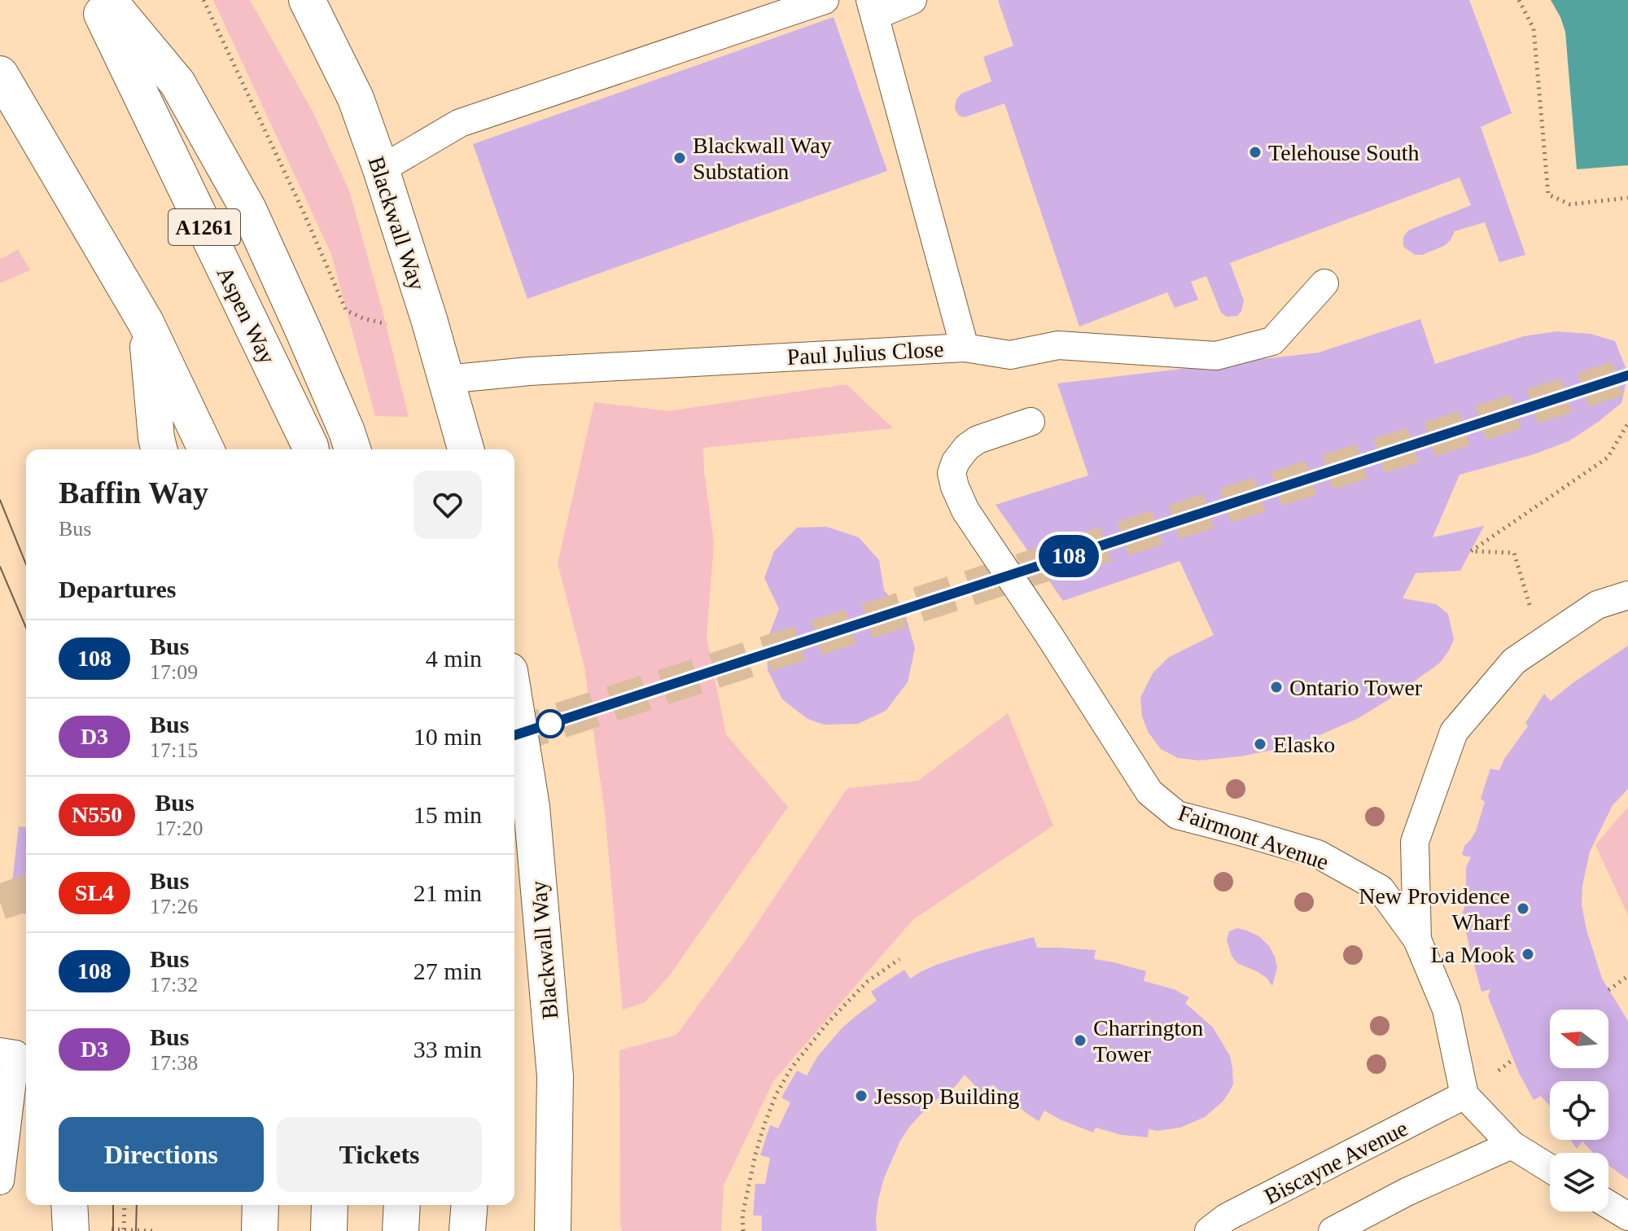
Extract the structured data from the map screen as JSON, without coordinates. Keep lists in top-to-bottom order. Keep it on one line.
{"streets":{"main road":["Blackwall Way","A1261","Aspen Way"],"lane":["Paul Julius Close","Fairmont Avenue","Biscayne Avenue"]},"crossings":[["Blackwall Way","Paul Julius Close"],["Fairmont Avenue","Biscayne Avenue"]],"places":["Telehouse South","Blackwall Way Substation","Ontario Tower","Elasko","New Providence Wharf","La Mook","Charrington Tower","Jessop Building"],"lines":["bus line 108"],"north":"left","page":{"on_map":"108","heading":[["Baffin Way","Bus"],"Departures"],"list":[{"mark":"108","name":"Bus","note":"17:09","value":"4 min"},{"mark":"D3","name":"Bus","note":"17:15","value":"10 min"},{"mark":"N550","name":"Bus","note":"17:20","value":"15 min"},{"mark":"SL4","name":"Bus","note":"17:26","value":"21 min"},{"mark":"108","name":"Bus","note":"17:32","value":"27 min"},{"mark":"D3","name":"Bus","note":"17:38","value":"33 min"}],"buttons":["Directions","Tickets"]}}
